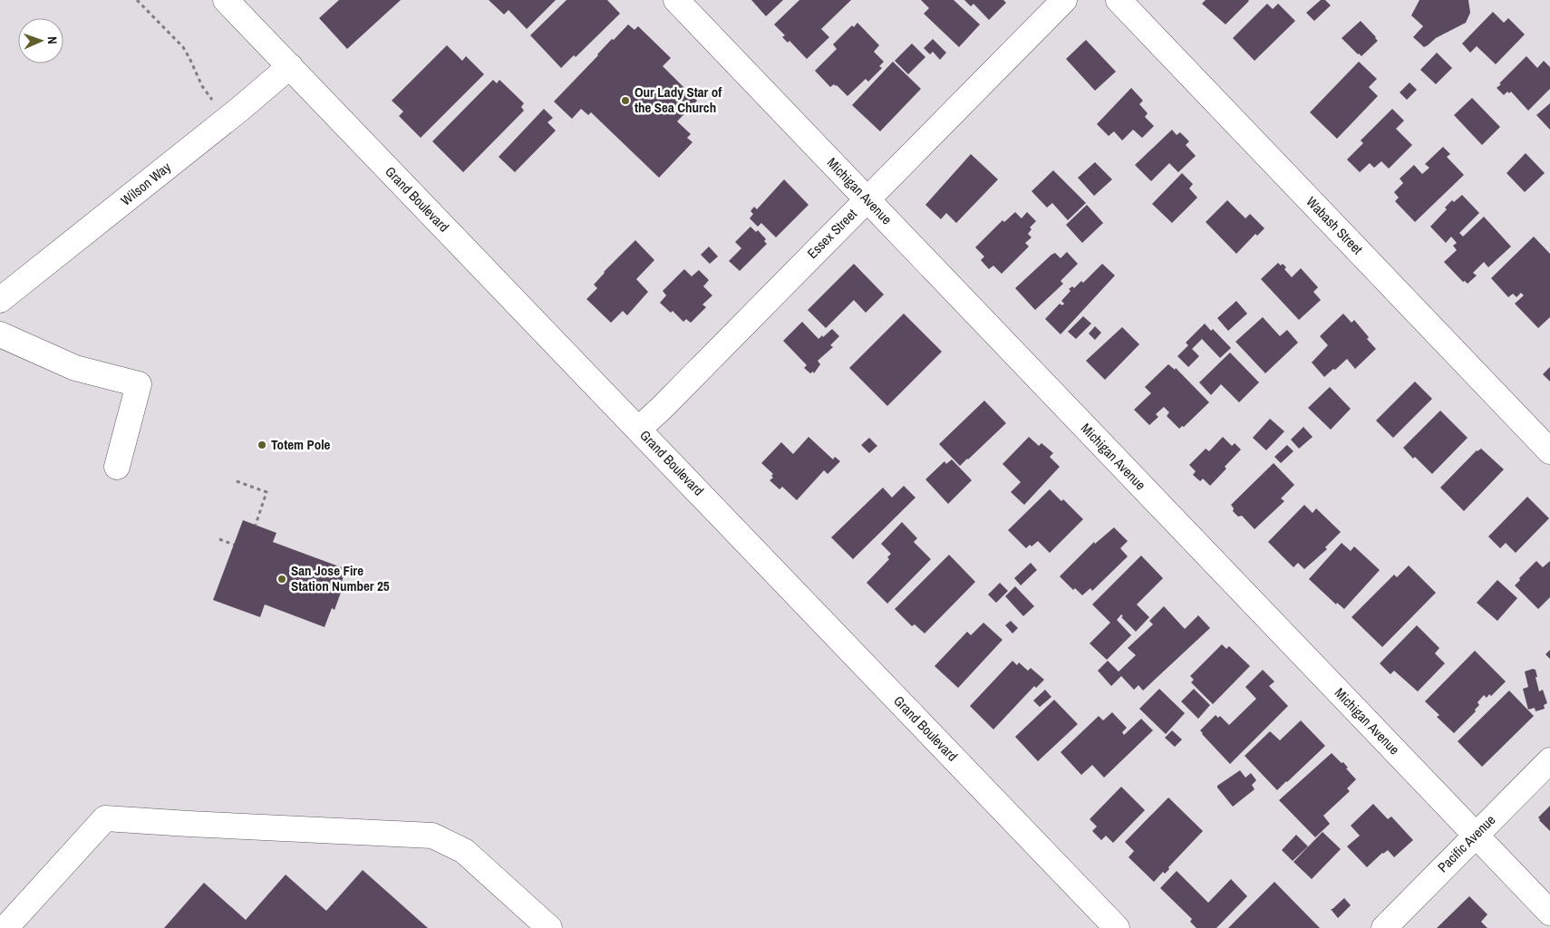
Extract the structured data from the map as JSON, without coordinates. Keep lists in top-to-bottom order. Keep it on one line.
{"streets":{"street":["Wilson Way","Michigan Avenue","Grand Boulevard","Wabash Street","Essex Street","Pacific Avenue"]},"crossings":[["Wilson Way","Grand Boulevard"],["Michigan Avenue","Essex Street"],["Michigan Avenue","Pacific Avenue"],["Grand Boulevard","Essex Street"]],"places":["Our Lady Star of the Sea Church","Totem Pole","San Jose Fire Station Number 25"],"north":"right"}
